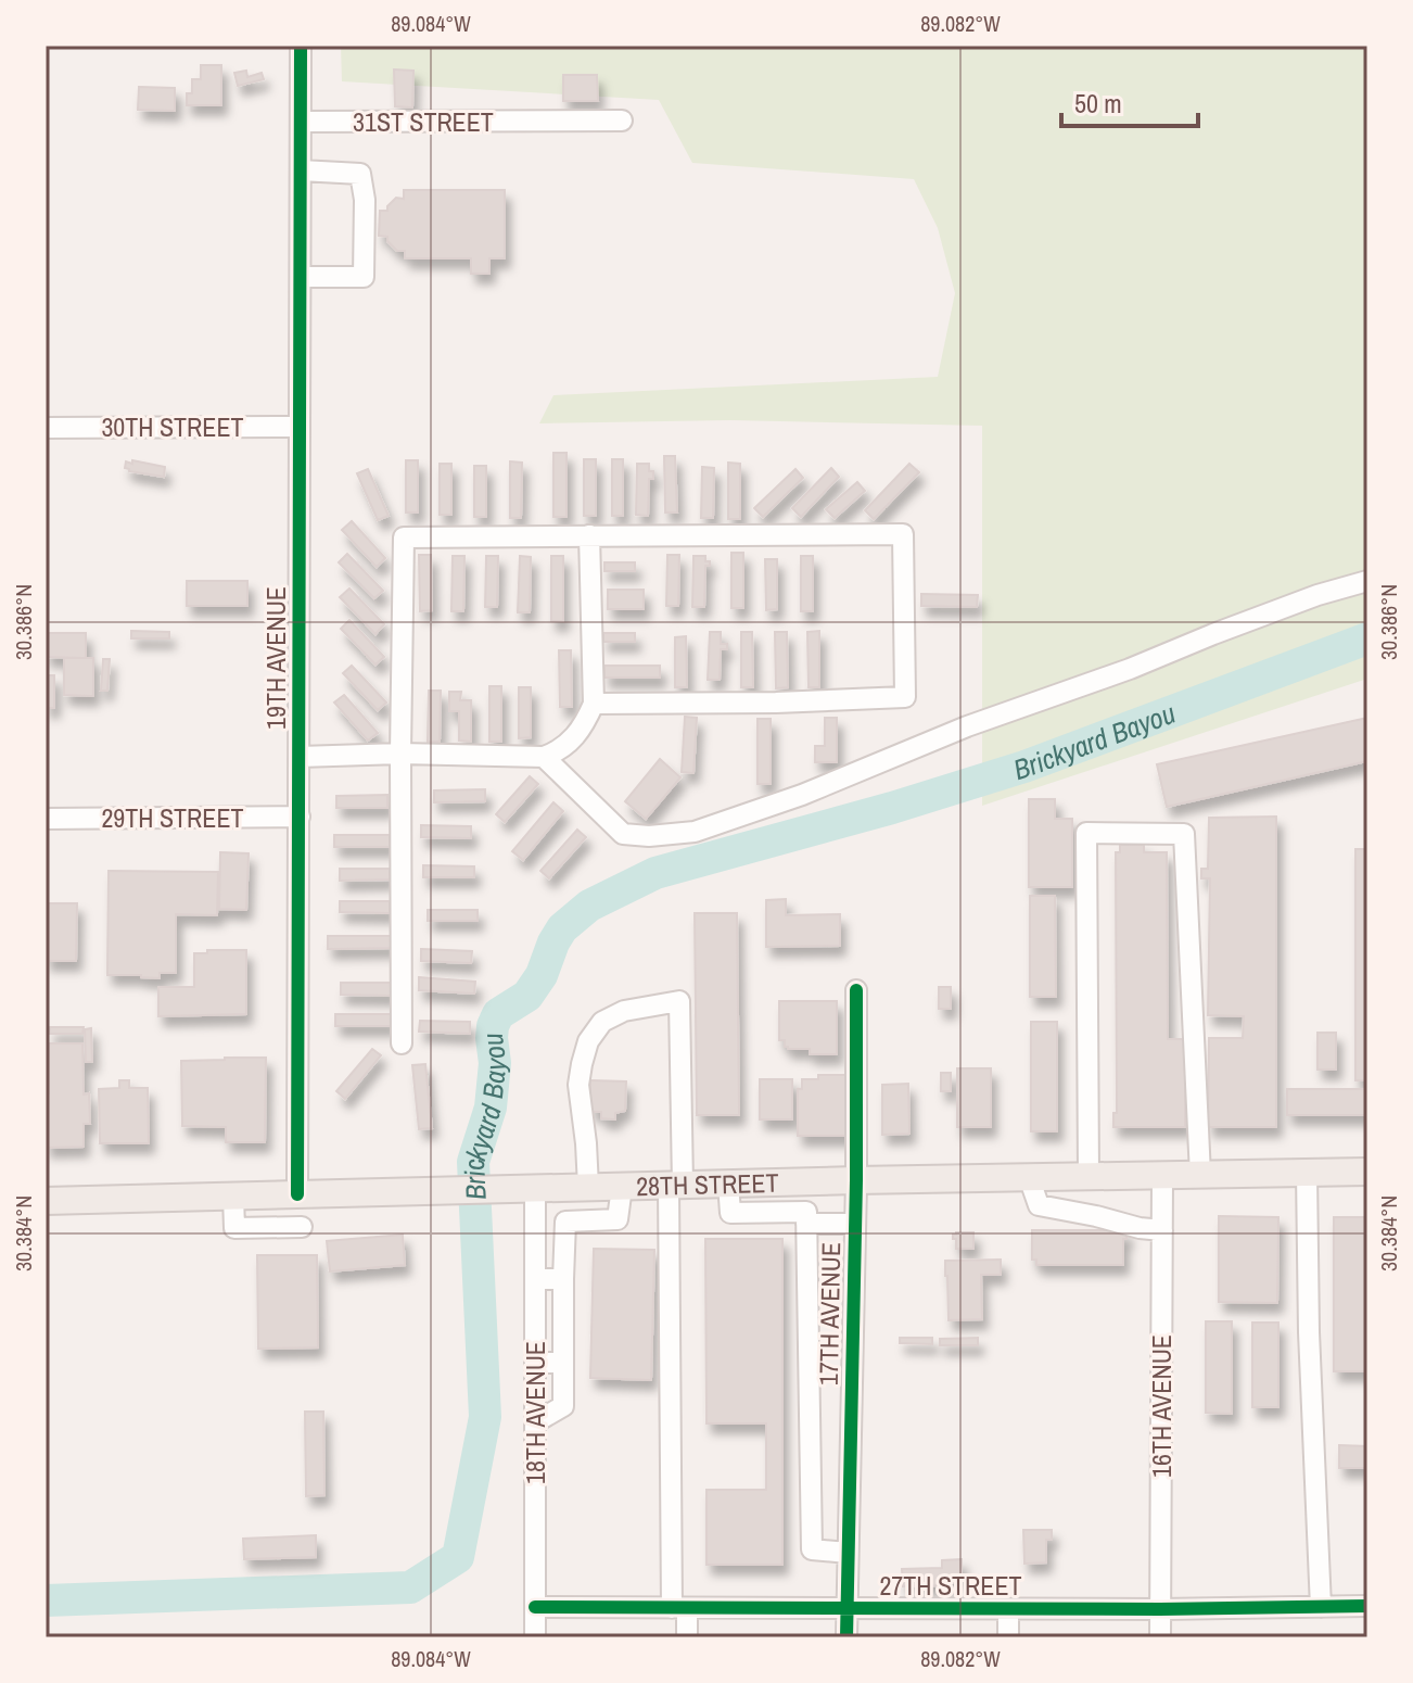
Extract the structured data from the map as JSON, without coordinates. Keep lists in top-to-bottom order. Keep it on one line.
{"streets":{"main road":["28TH STREET"],"street":["31ST STREET","30TH STREET","19TH AVENUE","29TH STREET","17TH AVENUE","16TH AVENUE","18TH AVENUE","27TH STREET"]},"crossings":[["31ST STREET","19TH AVENUE"],["30TH STREET","19TH AVENUE"],["19TH AVENUE","29TH STREET"],["19TH AVENUE","28TH STREET"],["28TH STREET","17TH AVENUE"],["28TH STREET","16TH AVENUE"],["28TH STREET","18TH AVENUE"],["17TH AVENUE","27TH STREET"],["16TH AVENUE","27TH STREET"],["18TH AVENUE","27TH STREET"]],"water":["Brickyard Bayou"],"scale_bar":"50 m","coordinates":["89.084°W","89.082°W","30.386°N","30.384°N"]}
